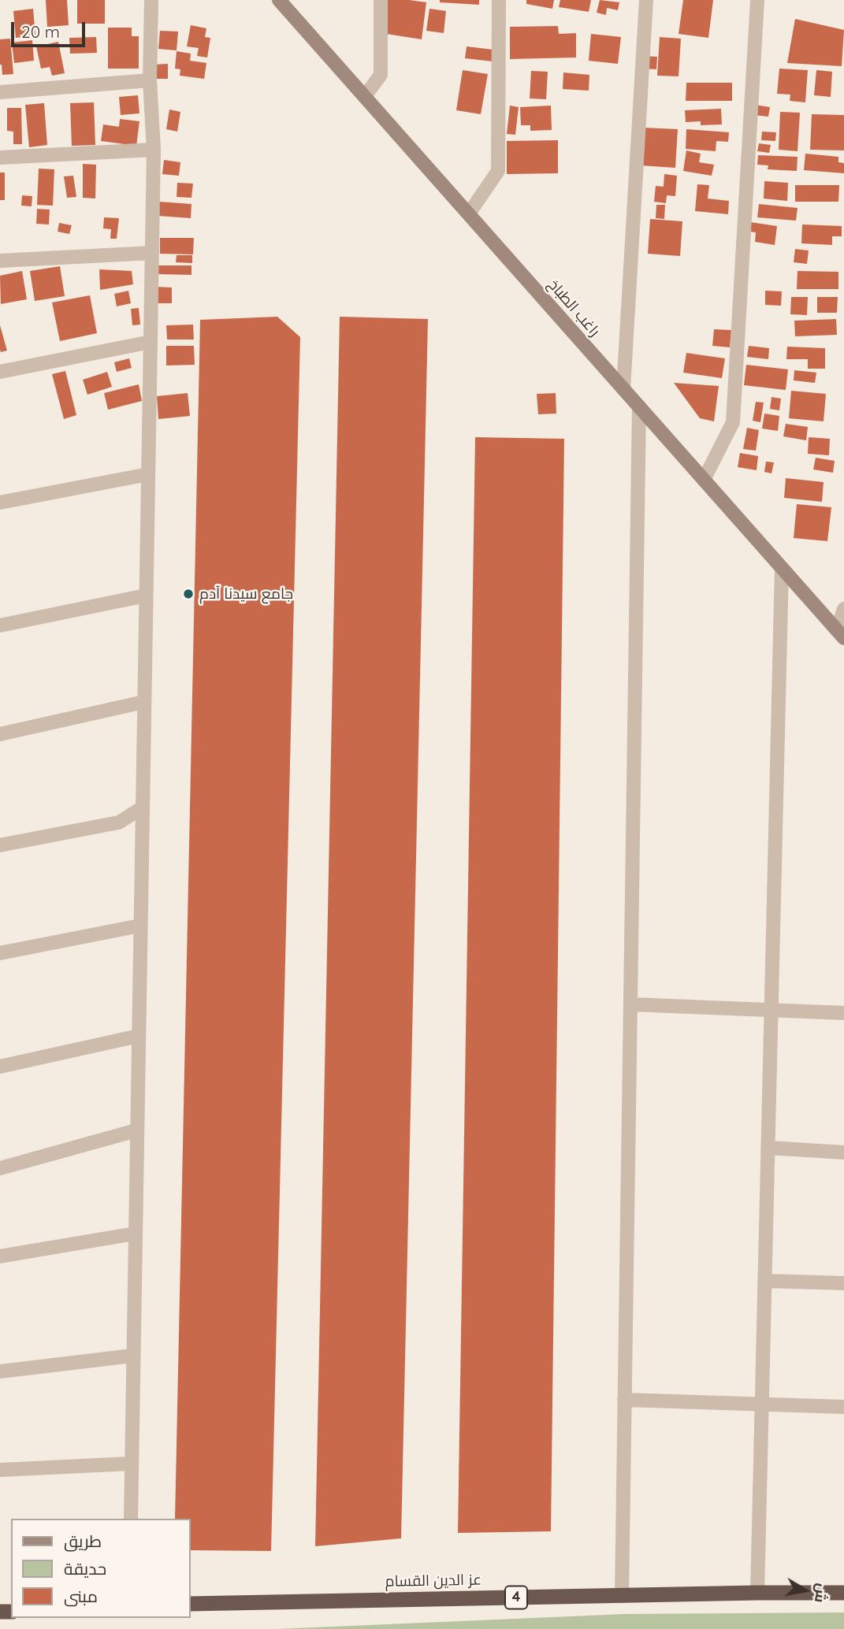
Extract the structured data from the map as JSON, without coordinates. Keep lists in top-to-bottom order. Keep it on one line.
{"streets":{"highway":["عز الدين القسام","4"],"main road":["راغب الطباخ"]},"places":["جامع سيدنا آدم"],"legend":["طريق","حديقة","مبنى"],"scale_bar":"20 m","north":"right"}
